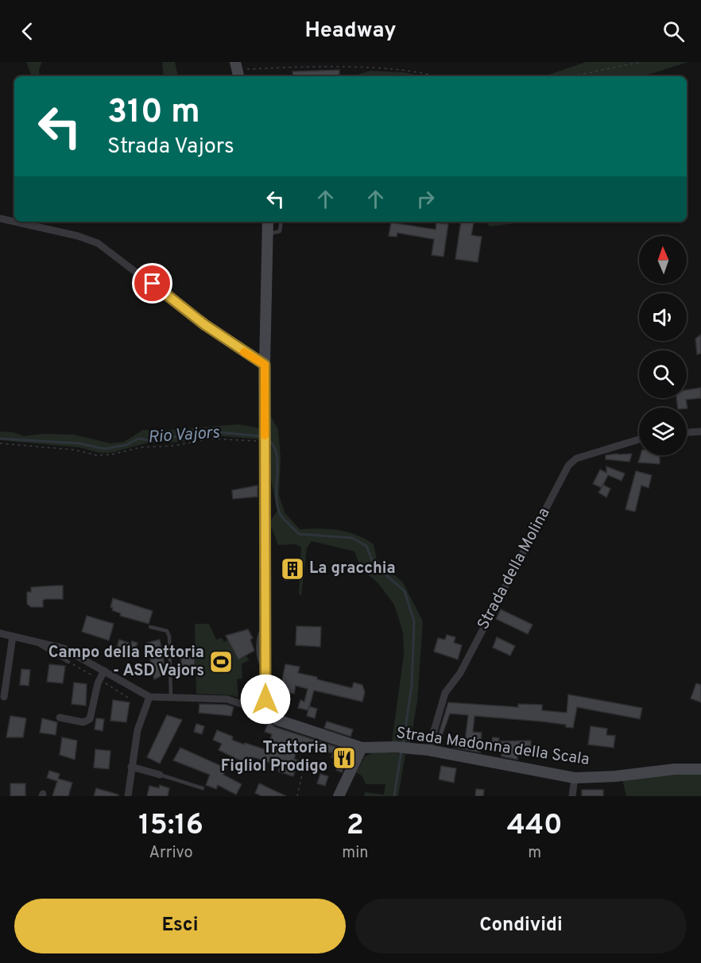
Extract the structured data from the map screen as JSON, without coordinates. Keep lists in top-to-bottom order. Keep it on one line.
{"streets":{"street":["Strada della Molina","Strada Madonna della Scala"]},"crossings":[["Strada della Molina","Strada Madonna della Scala"]],"water":["Rio Vajors"],"places":{"building":["La gracchia"],"sports":["Campo della Rettoria - ASD Vajors"],"restaurant":["Trattoria Figliol Prodigo"]},"north":"top","page":{"header":"Headway","turn":["310 m","Strada Vajors"],"eta":["15:16","Arrivo","2","min","440","m"],"buttons":["Esci","Condividi"]}}
